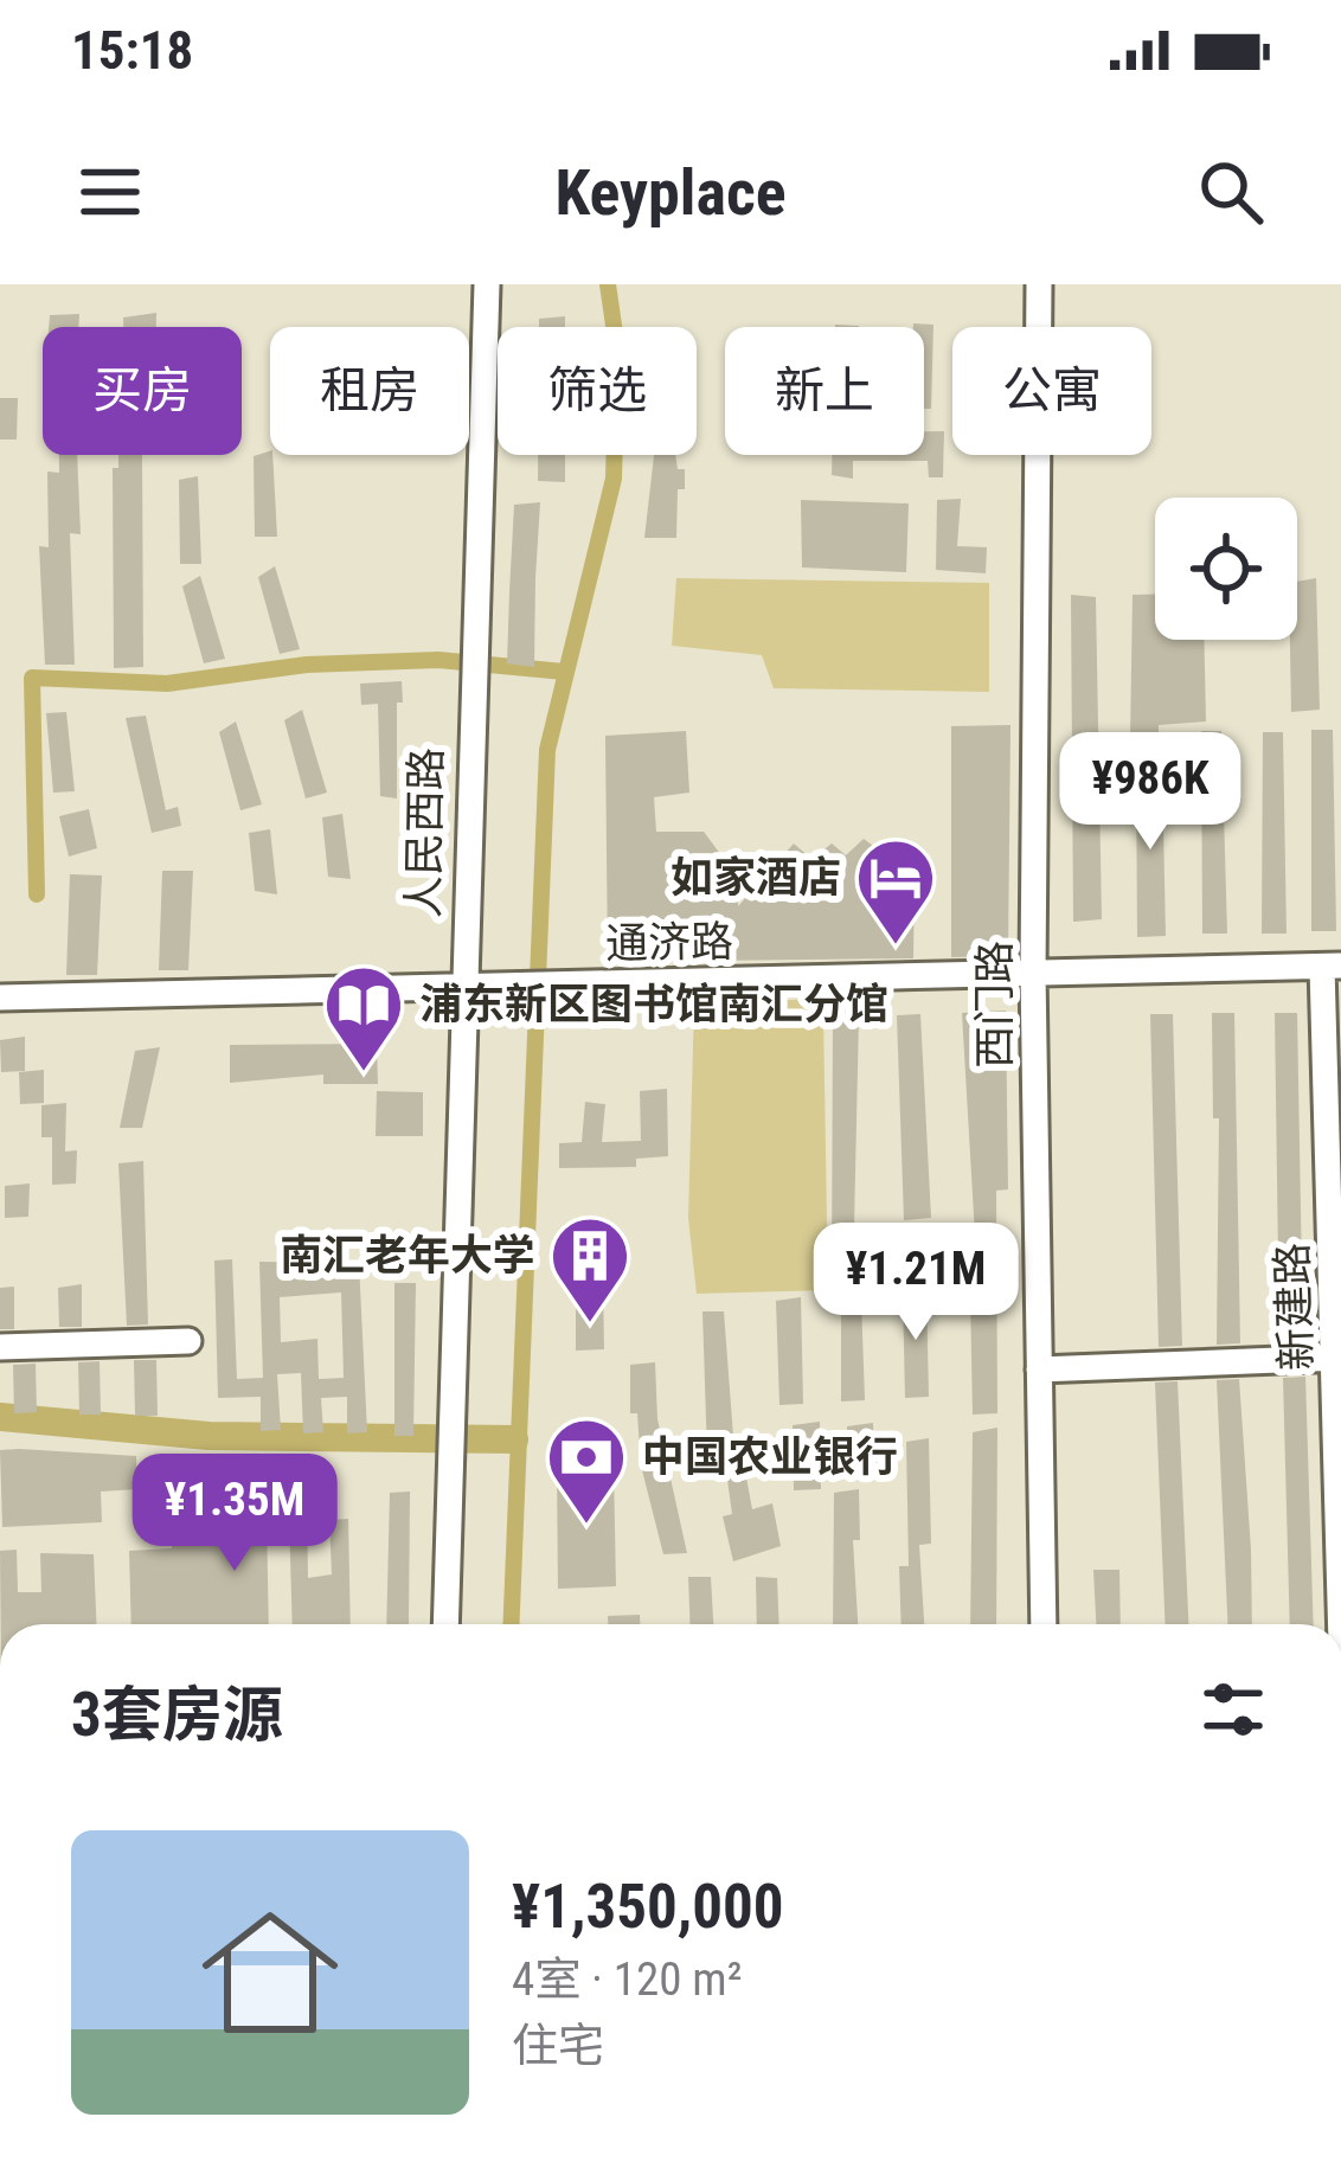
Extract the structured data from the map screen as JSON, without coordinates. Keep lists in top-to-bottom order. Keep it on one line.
{"streets":{"street":["人民西路","通济路","西门路","新建路"]},"crossings":[["人民西路","通济路"],["通济路","西门路"],["通济路","新建路"]],"places":{"hotel":["如家酒店"],"library":["浦东新区图书馆南汇分馆"],"building":["南汇老年大学"],"bank":["中国农业银行"]},"page":{"status":"15:18","header":"Keyplace","chip":["买房","租房","筛选","新上","公寓"],"price":["¥986K","¥1.21M","¥1.35M"],"heading":"3套房源","list":[{"name":"¥1,350,000","note":"4室 · 120 m² · 住宅"}]}}
